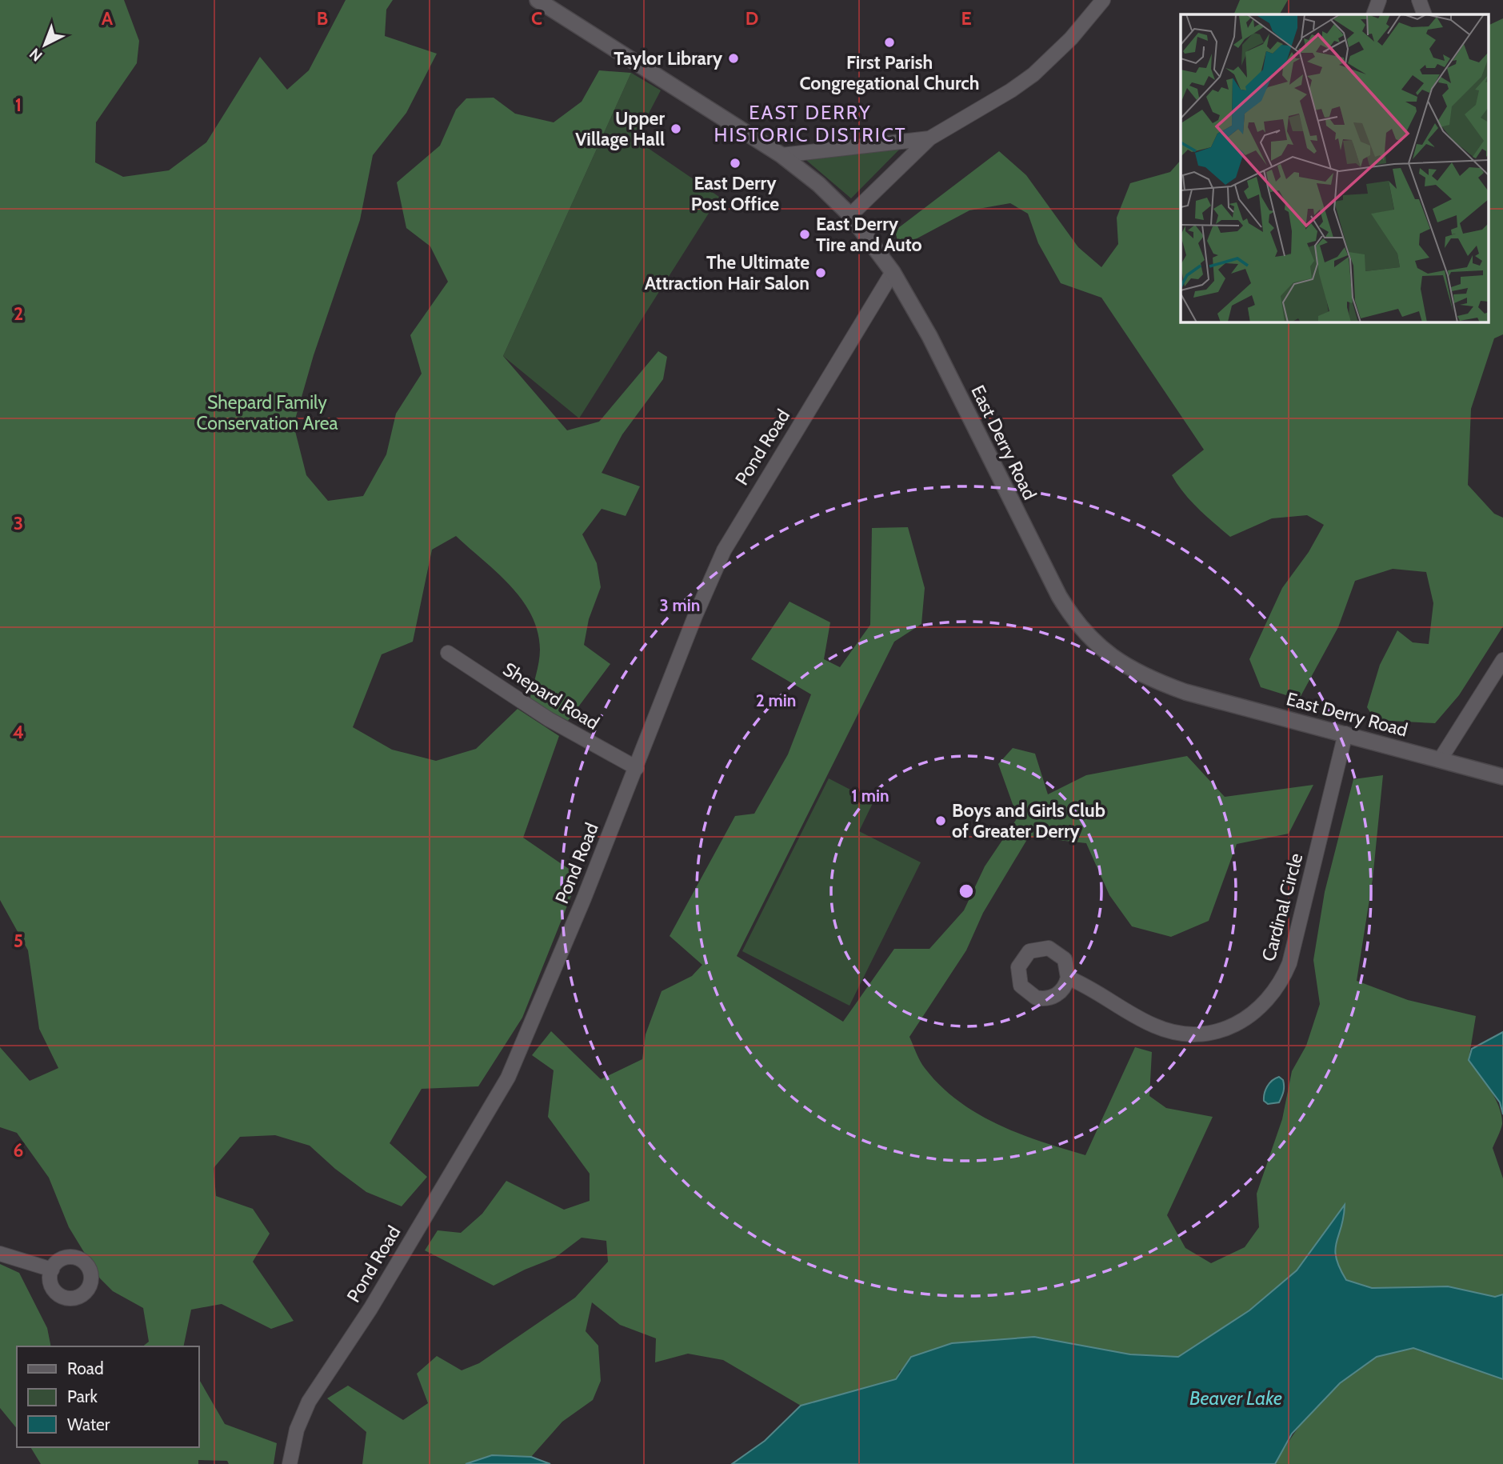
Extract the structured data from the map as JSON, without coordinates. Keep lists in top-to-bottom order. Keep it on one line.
{"streets":{"street":["East Derry Road","Pond Road","Shepard Road","Cardinal Circle"]},"crossings":[["East Derry Road","Pond Road"],["East Derry Road","Cardinal Circle"],["Pond Road","Shepard Road"]],"districts":["EAST DERRY HISTORIC DISTRICT"],"water":["Beaver Lake"],"parks":["Shepard Family Conservation Area"],"places":["First Parish Congregational Church","Taylor Library","Upper Village Hall","East Derry Post Office","East Derry Tire and Auto","The Ultimate Attraction Hair Salon","Boys and Girls Club of Greater Derry"],"legend":["Road","Park","Water"],"north":"bottom left","grid":{"columns":["A","B","C","D","E"],"rows":["1","2","3","4","5","6"]},"rings":["3 min","2 min","1 min"]}
